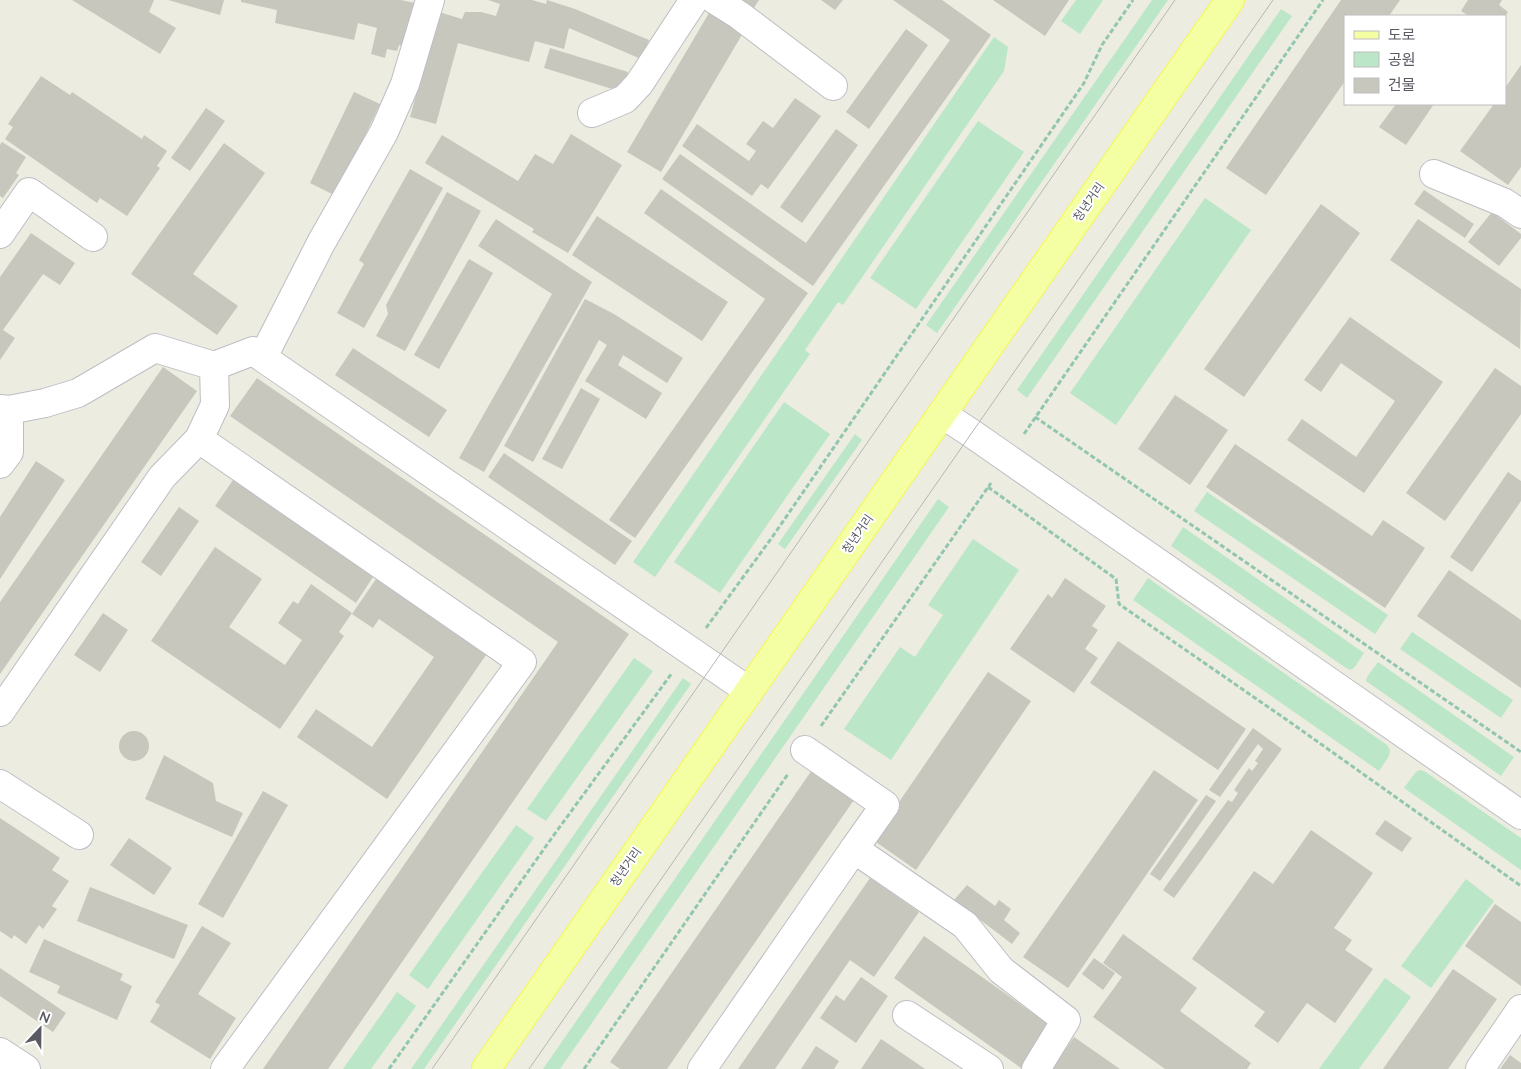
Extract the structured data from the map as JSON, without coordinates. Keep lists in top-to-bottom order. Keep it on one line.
{"streets":{"main road":["청년거리"]},"legend":["도로","공원","건물"],"north":"top"}
